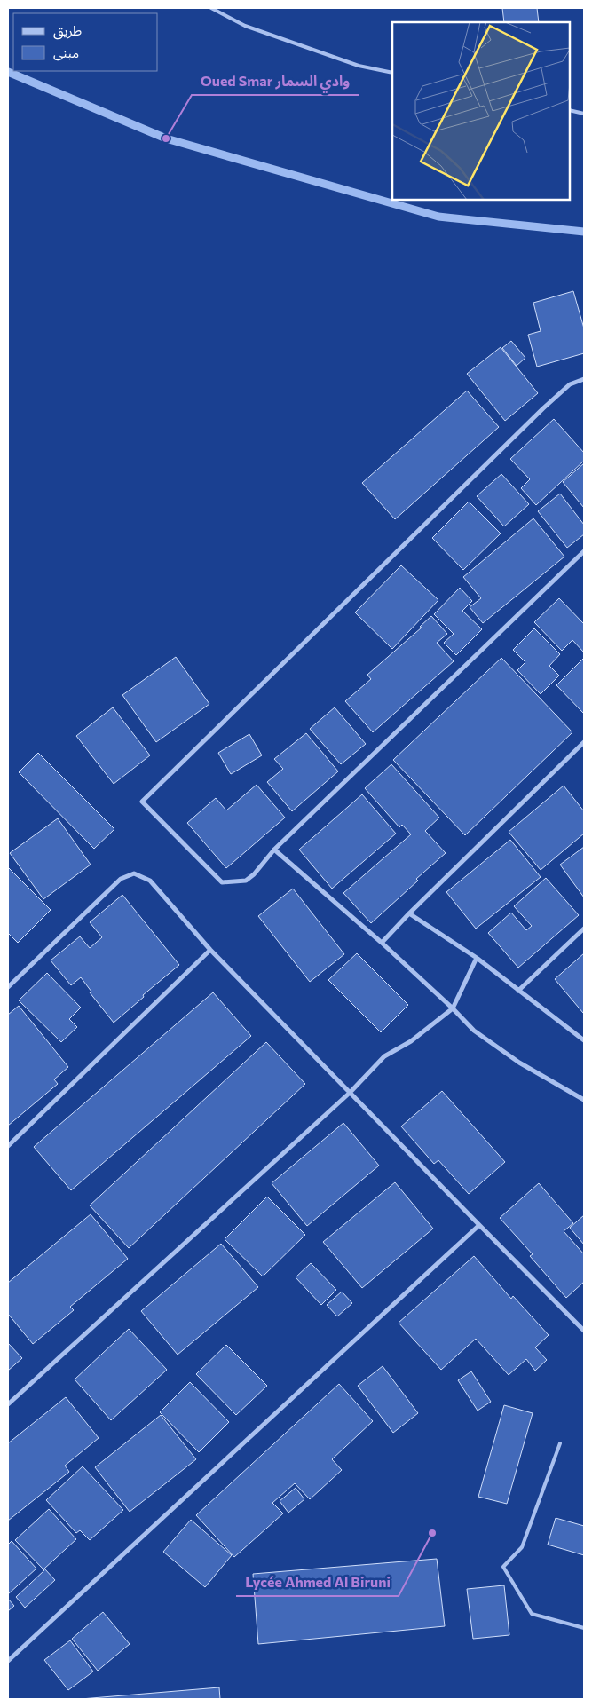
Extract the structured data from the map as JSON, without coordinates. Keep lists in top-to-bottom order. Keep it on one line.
{"places":["Oued Smar وادي السمار","Lycée Ahmed Al Biruni"],"legend":["طريق","مبنى"]}
